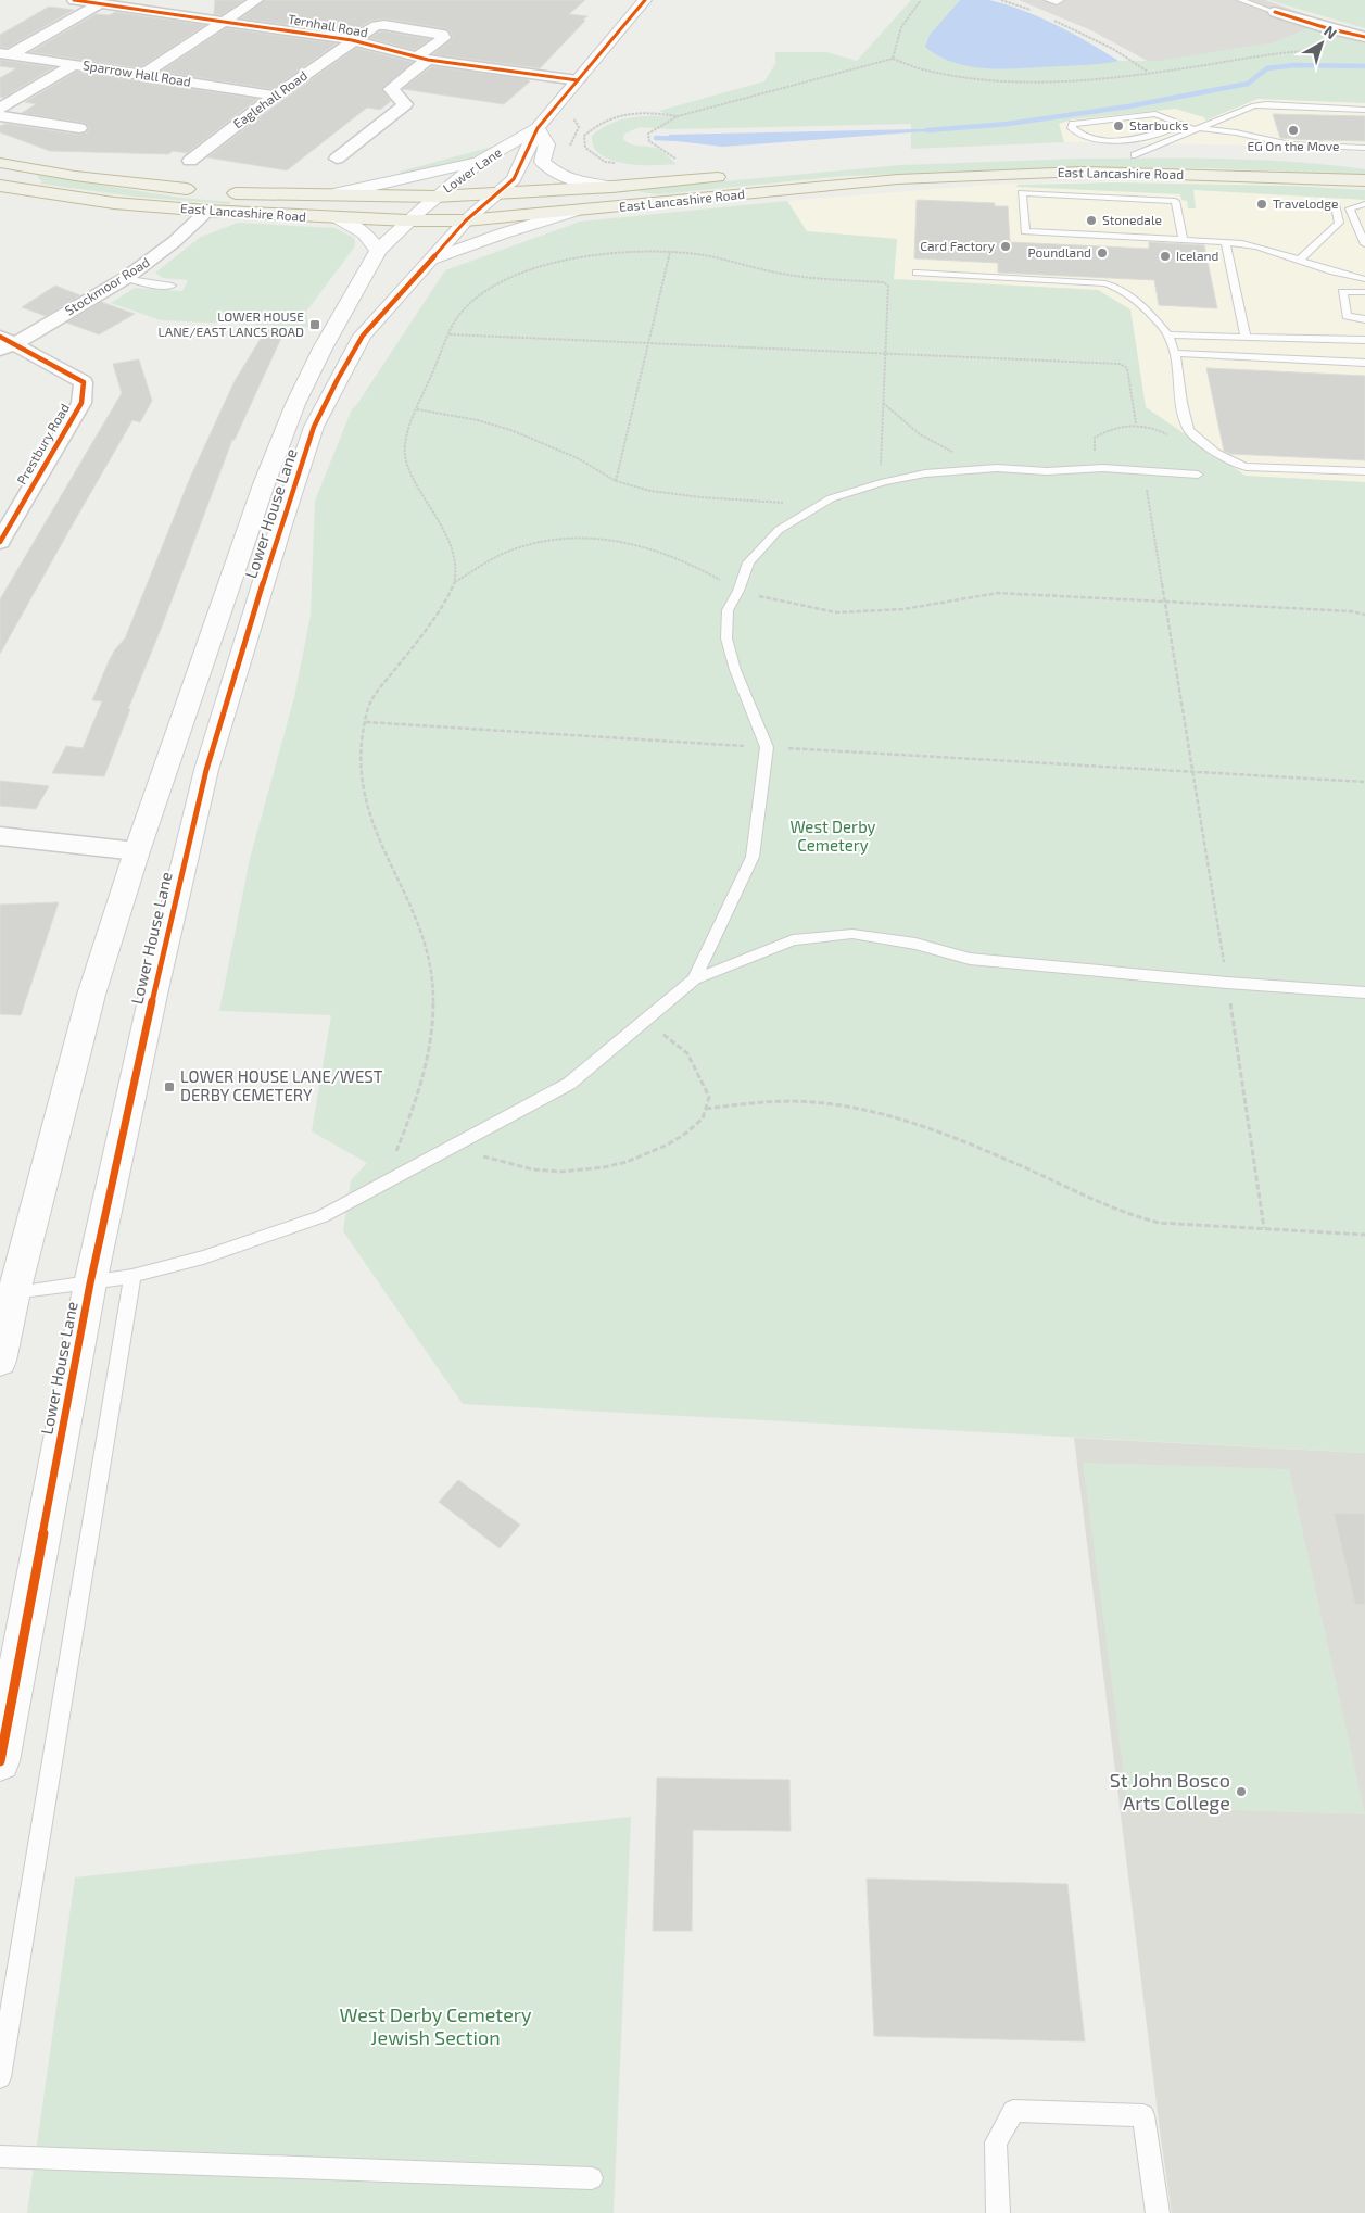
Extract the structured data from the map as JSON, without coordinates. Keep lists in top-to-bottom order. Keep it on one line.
{"streets":{"highway":["East Lancashire Road"],"street":["Ternhall Road","Sparrow Hall Road","Eaglehall Road","Lower Lane","Stockmoor Road","Prestbury Road","Lower House Lane"]},"crossings":[["Ternhall Road","Eaglehall Road"],["Ternhall Road","Lower Lane"],["Sparrow Hall Road","Eaglehall Road"],["Lower Lane","East Lancashire Road"],["Lower Lane","Lower House Lane"],["East Lancashire Road","Stockmoor Road"],["East Lancashire Road","Lower House Lane"],["Stockmoor Road","Prestbury Road"]],"parks":["West Derby Cemetery","West Derby Cemetery Jewish Section"],"places":{"other":["Starbucks","EG On the Move","Travelodge","Stonedale","Card Factory","Poundland","Iceland","St John Bosco Arts College"],"transit":["LOWER HOUSE LANE/EAST LANCS ROAD","LOWER HOUSE LANE/WEST DERBY CEMETERY"]},"north":"top right"}
